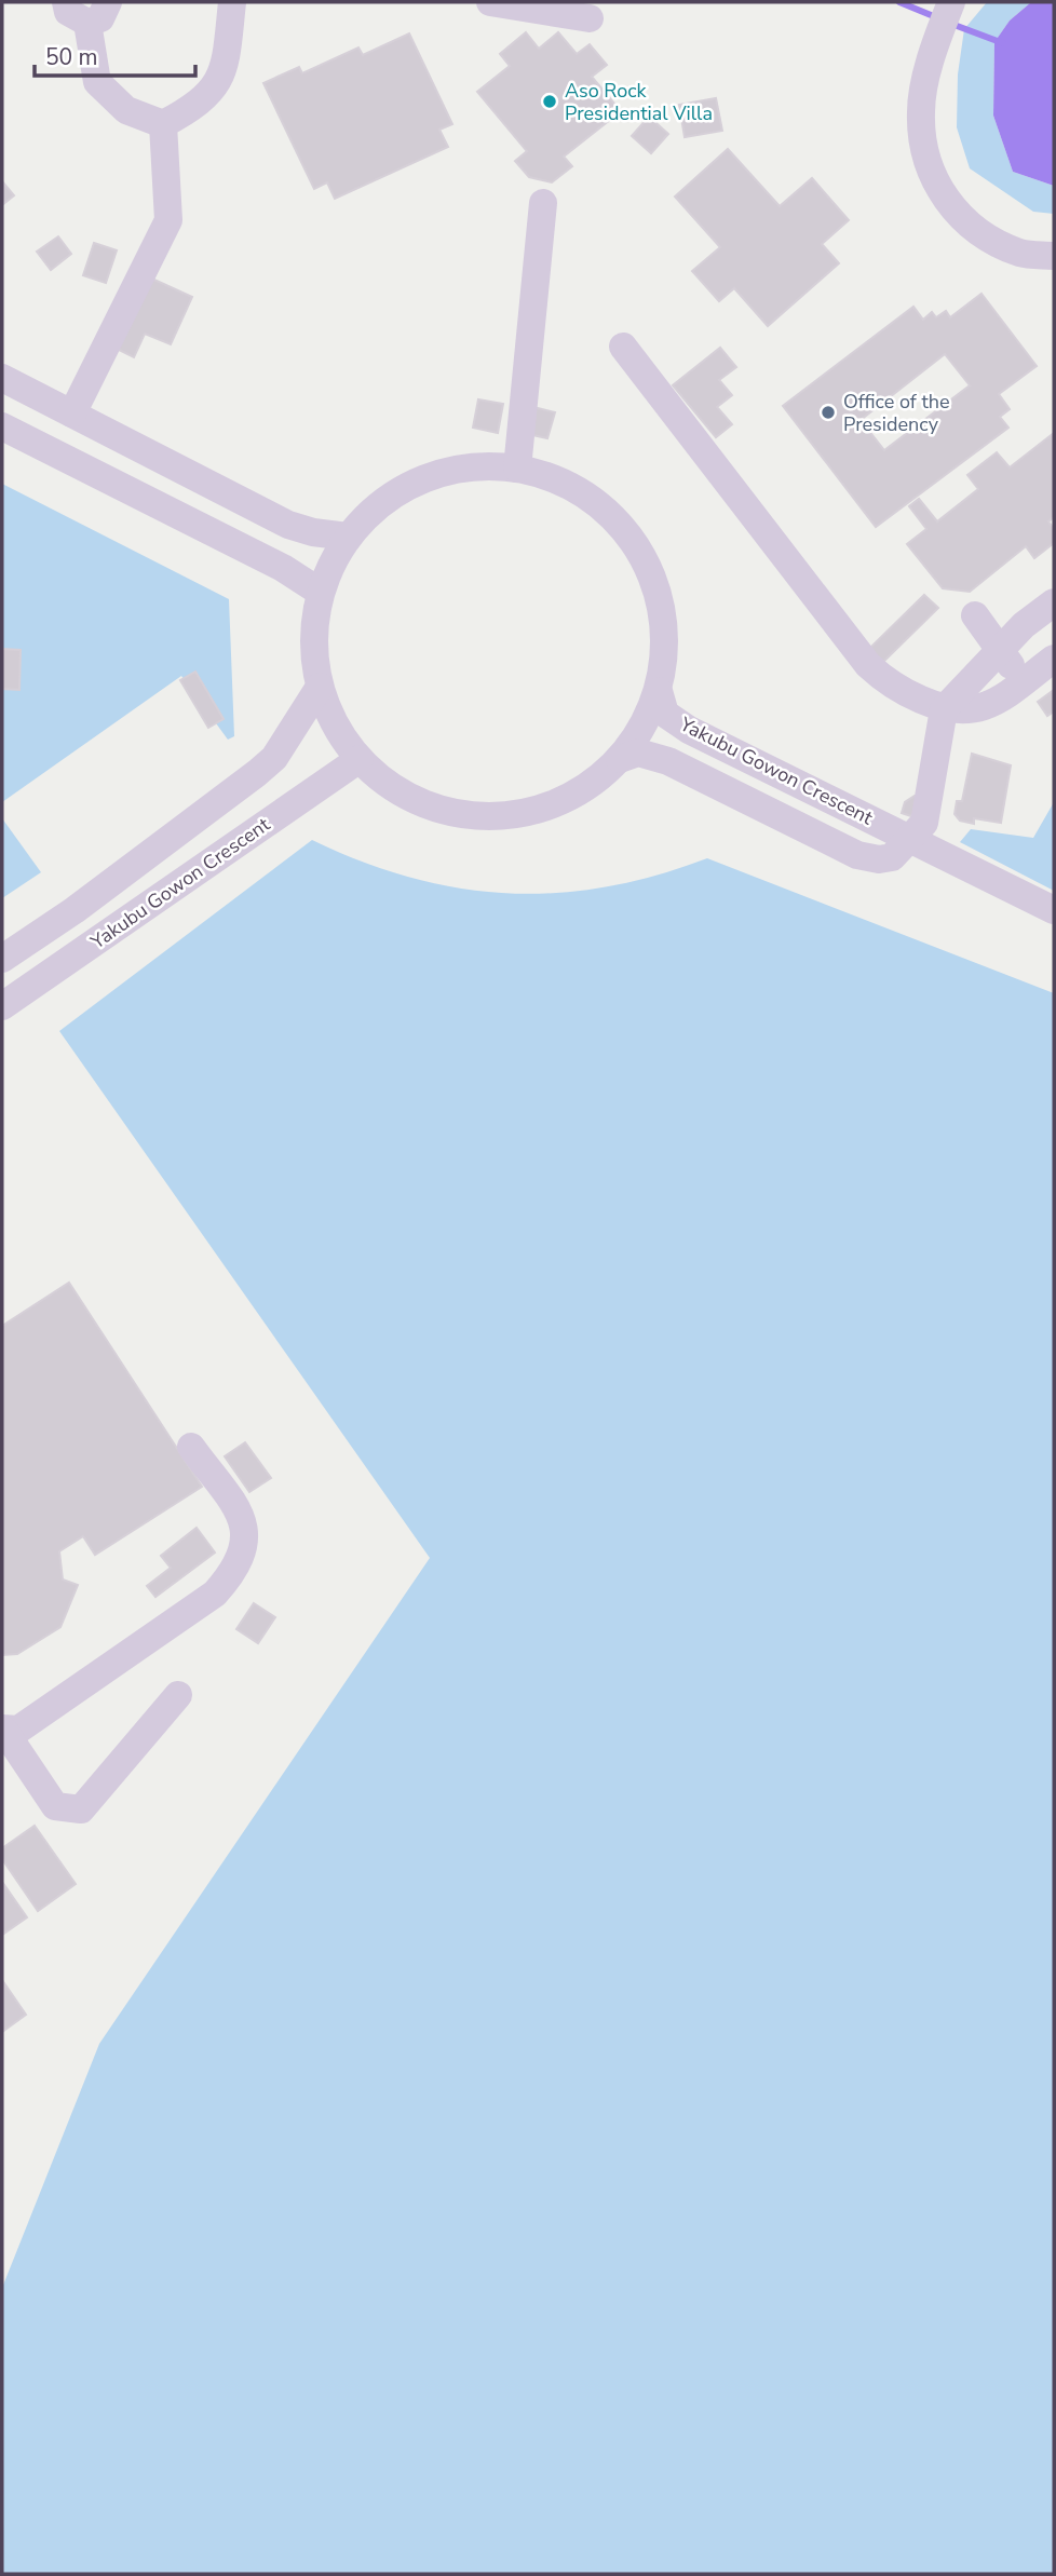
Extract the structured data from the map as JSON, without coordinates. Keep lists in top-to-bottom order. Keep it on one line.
{"streets":{"street":["Yakubu Gowon Crescent"]},"places":["Aso Rock Presidential Villa","Office of the Presidency"],"scale_bar":"50 m"}
